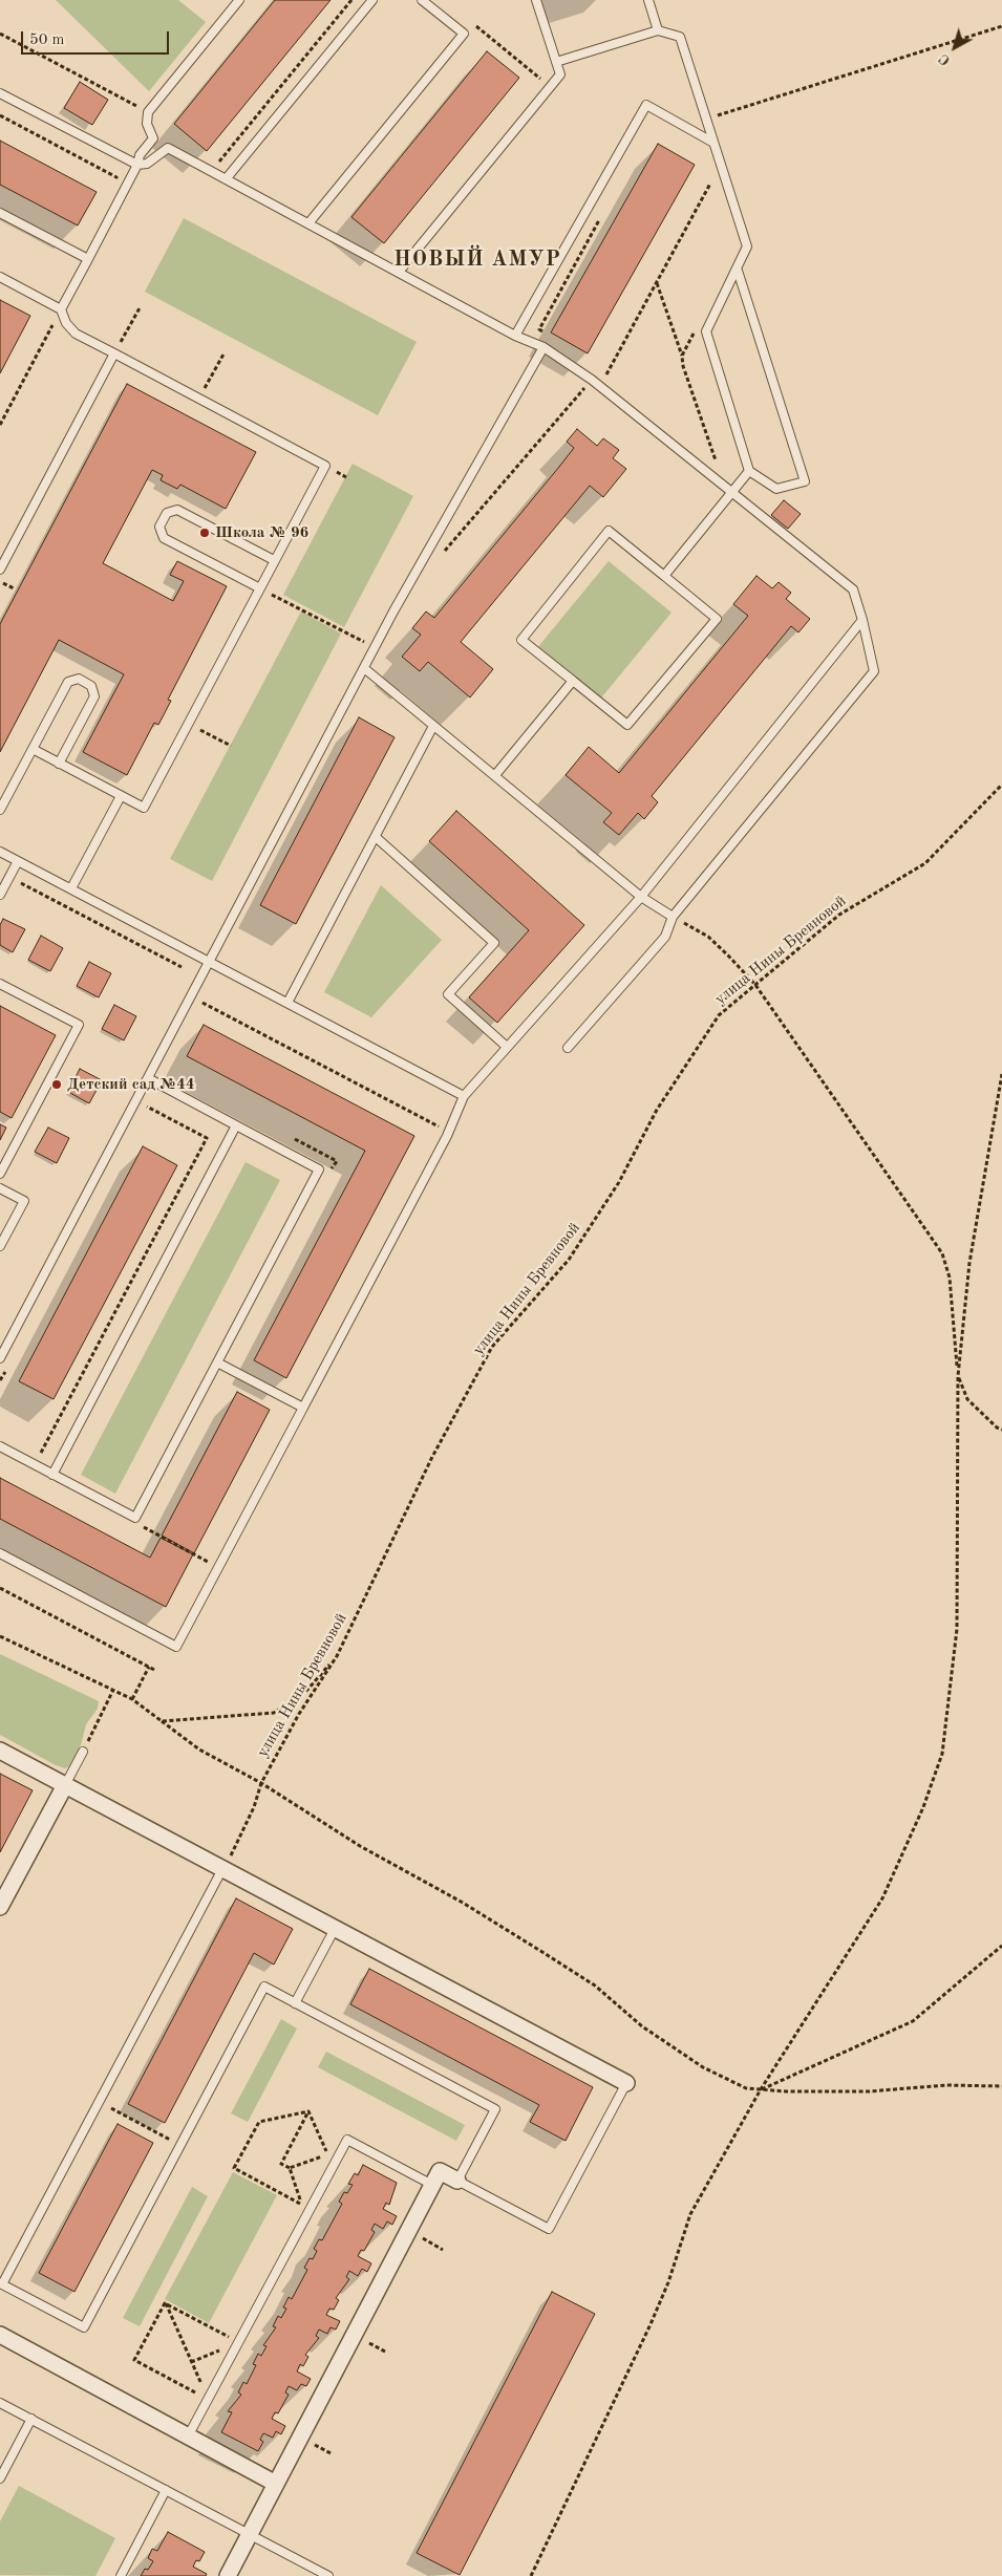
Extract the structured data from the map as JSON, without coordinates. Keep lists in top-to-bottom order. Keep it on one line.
{"streets":{"path":["улица Нины Бревновой"]},"districts":["НОВЫЙ АМУР"],"places":["Школа № 96","Детский сад №44"],"scale_bar":"50 m","north":"bottom left"}
